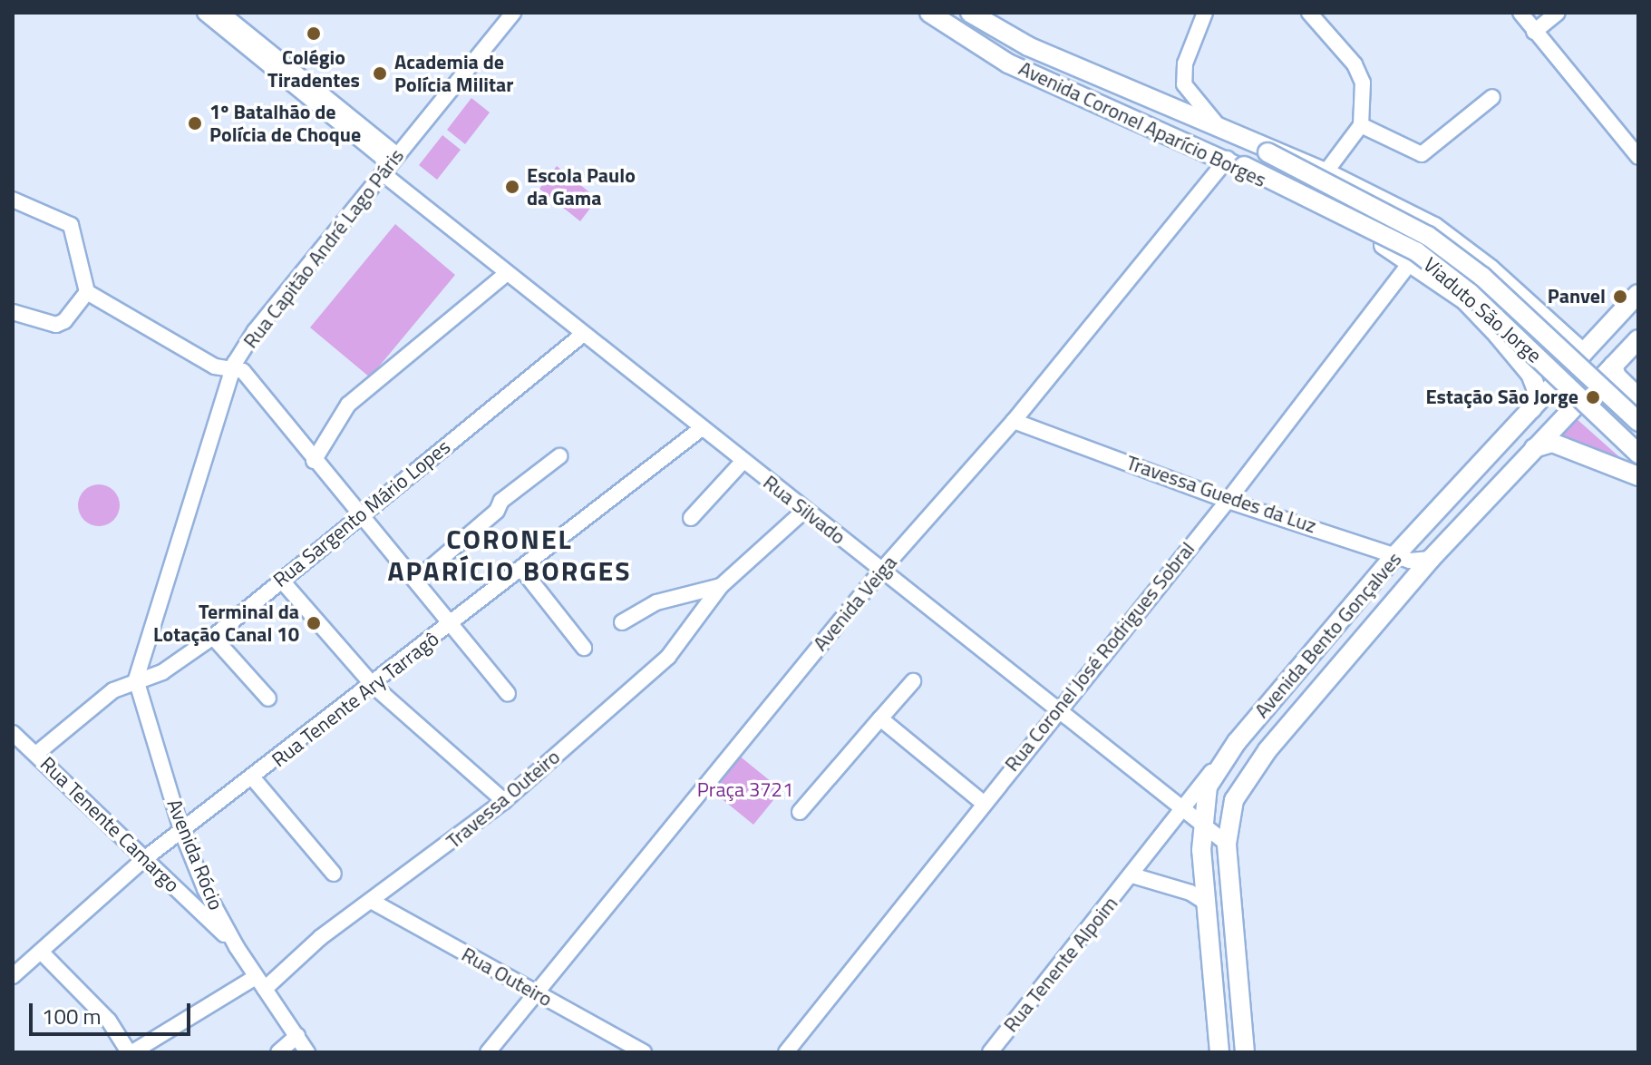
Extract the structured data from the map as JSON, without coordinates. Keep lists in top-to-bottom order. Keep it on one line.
{"streets":{"main road":["Avenida Coronel Aparício Borges","Viaduto São Jorge","Avenida Bento Gonçalves"],"street":["Rua Capitão André Lago Páris","Travessa Guedes da Luz","Rua Silvado","Rua Sargento Mário Lopes","Avenida Veiga","Rua Coronel José Rodrigues Sobral","Rua Tenente Ary Tarragô","Travessa Outeiro","Rua Tenente Camargo","Avenida Rócio","Rua Tenente Alpoim","Rua Outeiro"]},"crossings":[["Avenida Coronel Aparício Borges","Viaduto São Jorge"],["Avenida Coronel Aparício Borges","Avenida Veiga"],["Avenida Coronel Aparício Borges","Avenida Bento Gonçalves"],["Avenida Coronel Aparício Borges","Rua Coronel José Rodrigues Sobral"],["Rua Capitão André Lago Páris","Rua Silvado"],["Rua Capitão André Lago Páris","Rua Sargento Mário Lopes"],["Rua Capitão André Lago Páris","Avenida Rócio"],["Viaduto São Jorge","Avenida Veiga"],["Travessa Guedes da Luz","Avenida Veiga"],["Travessa Guedes da Luz","Avenida Bento Gonçalves"],["Travessa Guedes da Luz","Rua Coronel José Rodrigues Sobral"],["Rua Silvado","Rua Sargento Mário Lopes"],["Rua Silvado","Avenida Veiga"],["Rua Silvado","Avenida Bento Gonçalves"],["Rua Silvado","Rua Coronel José Rodrigues Sobral"],["Rua Silvado","Rua Tenente Ary Tarragô"],["Rua Silvado","Travessa Outeiro"],["Rua Silvado","Rua Tenente Alpoim"],["Rua Sargento Mário Lopes","Rua Tenente Camargo"],["Rua Sargento Mário Lopes","Avenida Rócio"],["Avenida Veiga","Rua Outeiro"],["Avenida Bento Gonçalves","Rua Tenente Alpoim"],["Rua Tenente Ary Tarragô","Rua Tenente Camargo"],["Rua Tenente Ary Tarragô","Avenida Rócio"],["Travessa Outeiro","Avenida Rócio"],["Travessa Outeiro","Rua Outeiro"],["Rua Tenente Camargo","Avenida Rócio"]],"districts":["CORONEL APARÍCIO BORGES"],"parks":["Praça 3721"],"places":["Colégio Tiradentes","Academia de Polícia Militar","1º Batalhão de Polícia de Choque","Escola Paulo da Gama","Panvel","Estação São Jorge","Terminal da Lotação Canal 10"],"scale_bar":"100 m"}
